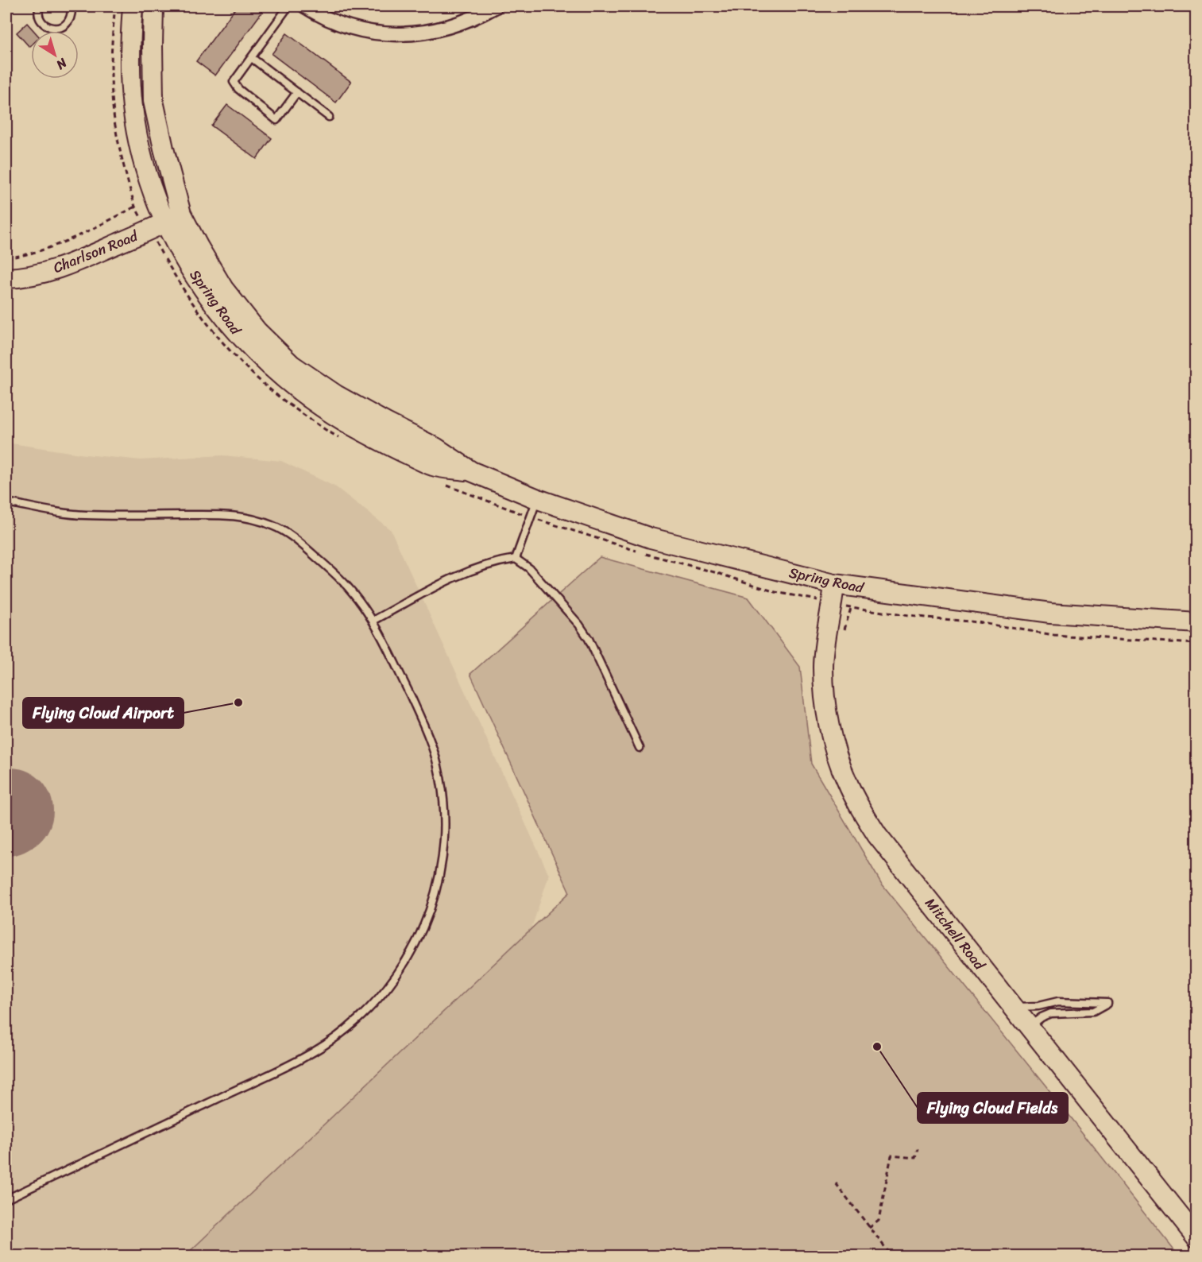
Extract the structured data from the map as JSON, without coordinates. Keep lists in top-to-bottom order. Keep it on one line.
{"streets":{"main road":["Charlson Road","Spring Road","Mitchell Road"]},"crossings":[["Charlson Road","Spring Road"],["Spring Road","Mitchell Road"]],"places":["Flying Cloud Airport","Flying Cloud Fields"],"north":"bottom right"}
